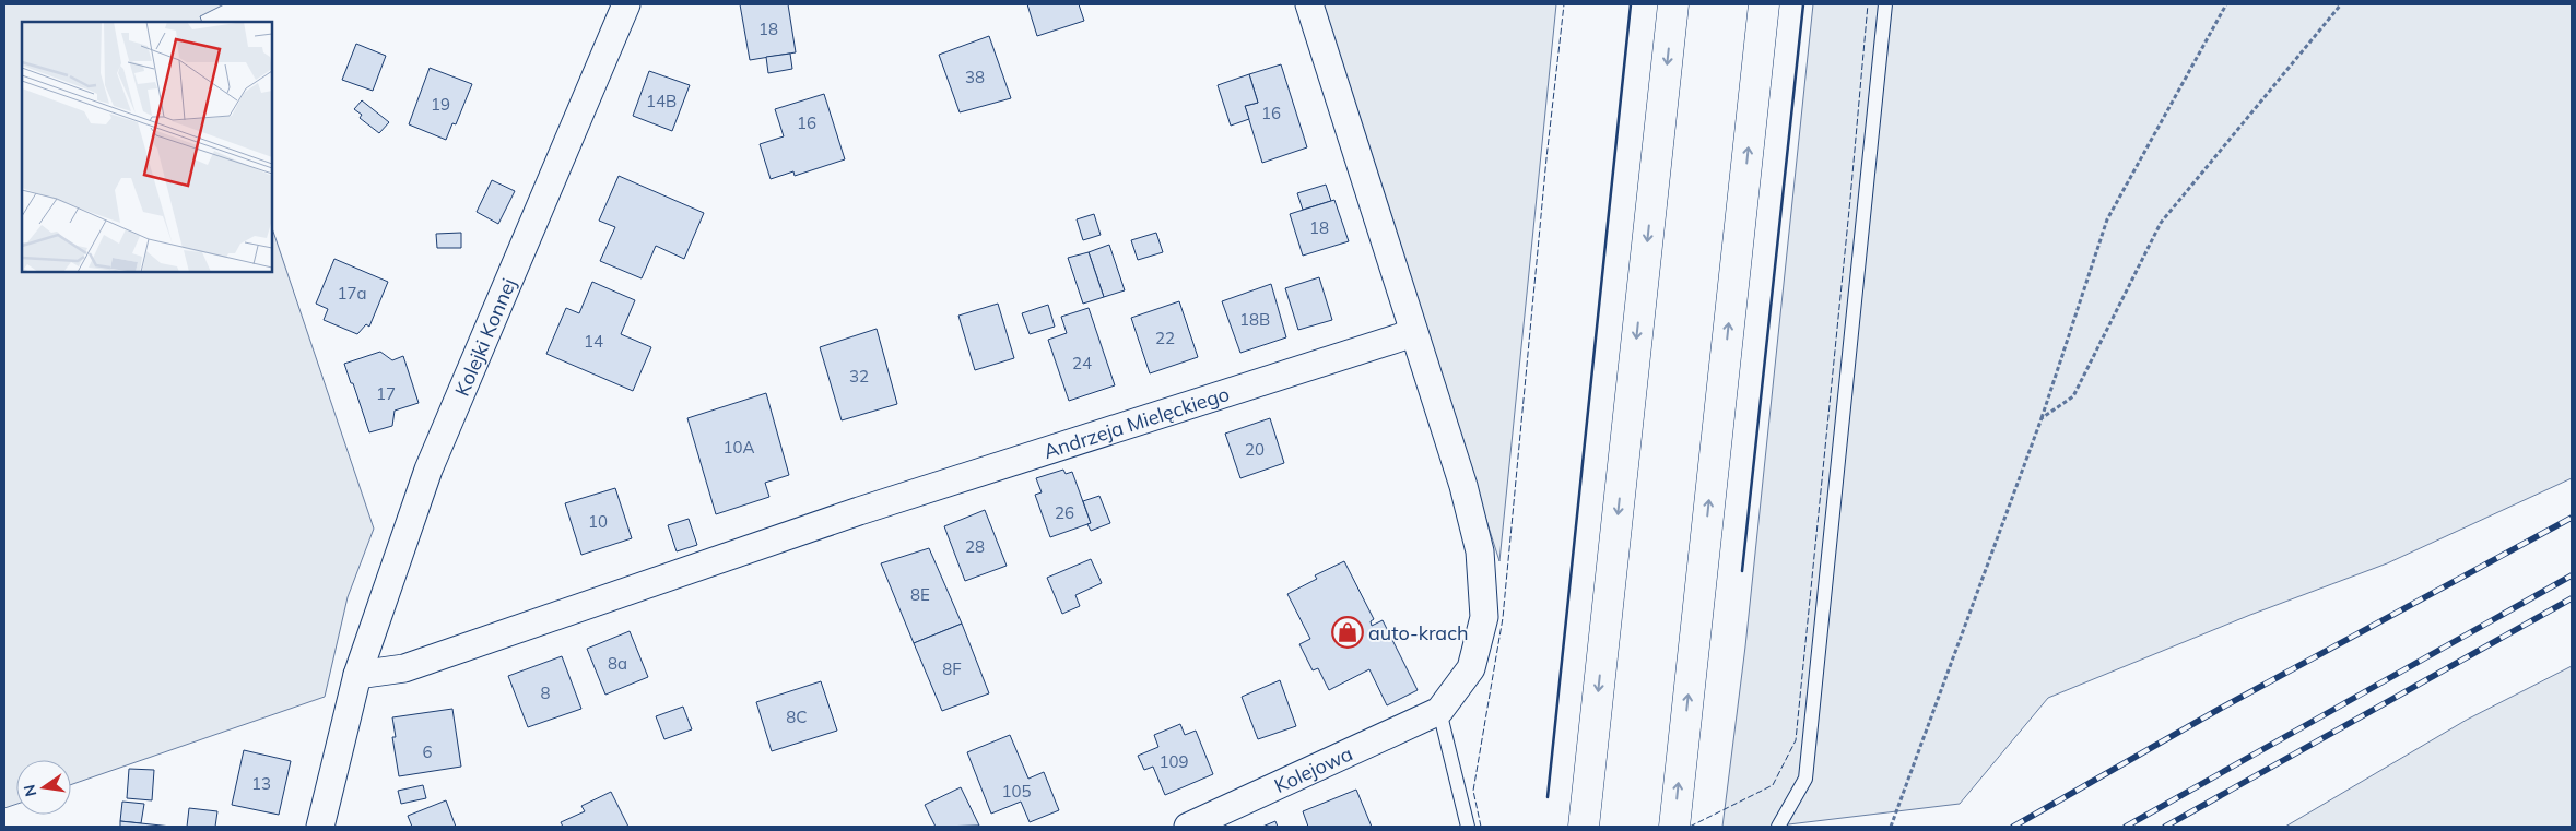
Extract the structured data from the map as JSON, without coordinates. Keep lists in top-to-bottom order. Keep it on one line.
{"streets":{"street":["Kolejki Konnej","Andrzeja Mielęckiego","Kolejowa"]},"crossings":[["Kolejki Konnej","Andrzeja Mielęckiego"]],"places":{"shop":["auto-krach"]},"house_numbers":["18","38","14B","19","16","16","18","17a","18B","22","14","24","32","17","10A","20","26","10","28","8E","8a","8F","8","8C","6","109","13","105"],"north":"left"}
